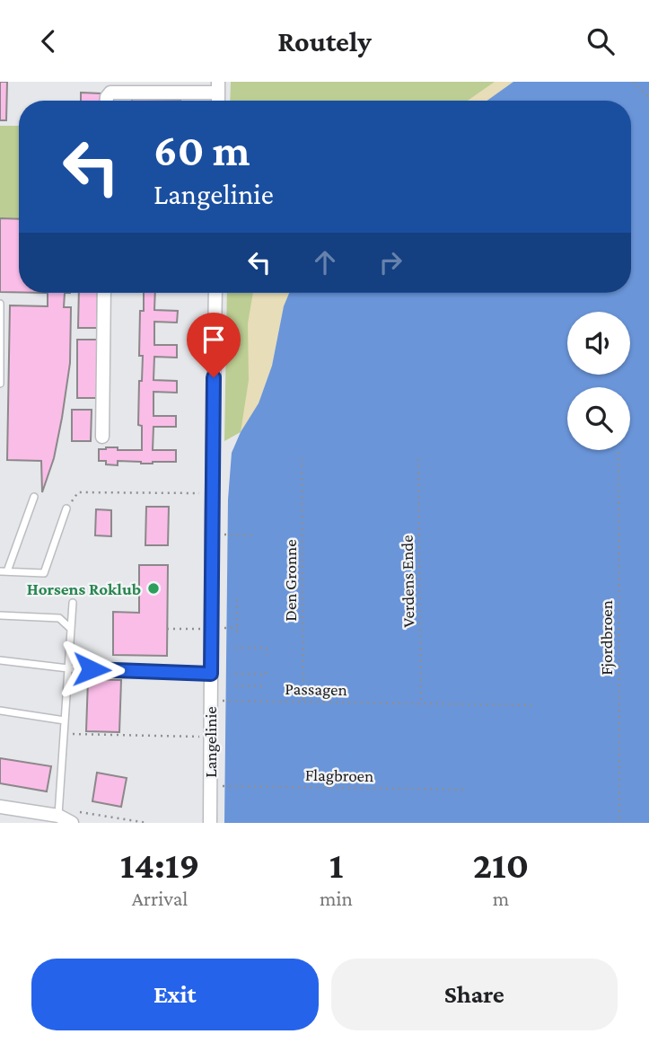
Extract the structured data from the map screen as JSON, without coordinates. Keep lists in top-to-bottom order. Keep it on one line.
{"streets":{"street":["Langelinie"],"path":["Den Gronne","Verdens Ende","Fjordbroen","Passagen","Flagbroen"]},"crossings":[["Den Gronne","Passagen"],["Verdens Ende","Passagen"],["Passagen","Langelinie"],["Langelinie","Flagbroen"]],"places":["Horsens Roklub"],"page":{"header":"Routely","turn":["60 m","Langelinie"],"eta":["14:19","Arrival","1","min","210","m"],"buttons":["Exit","Share"]}}
